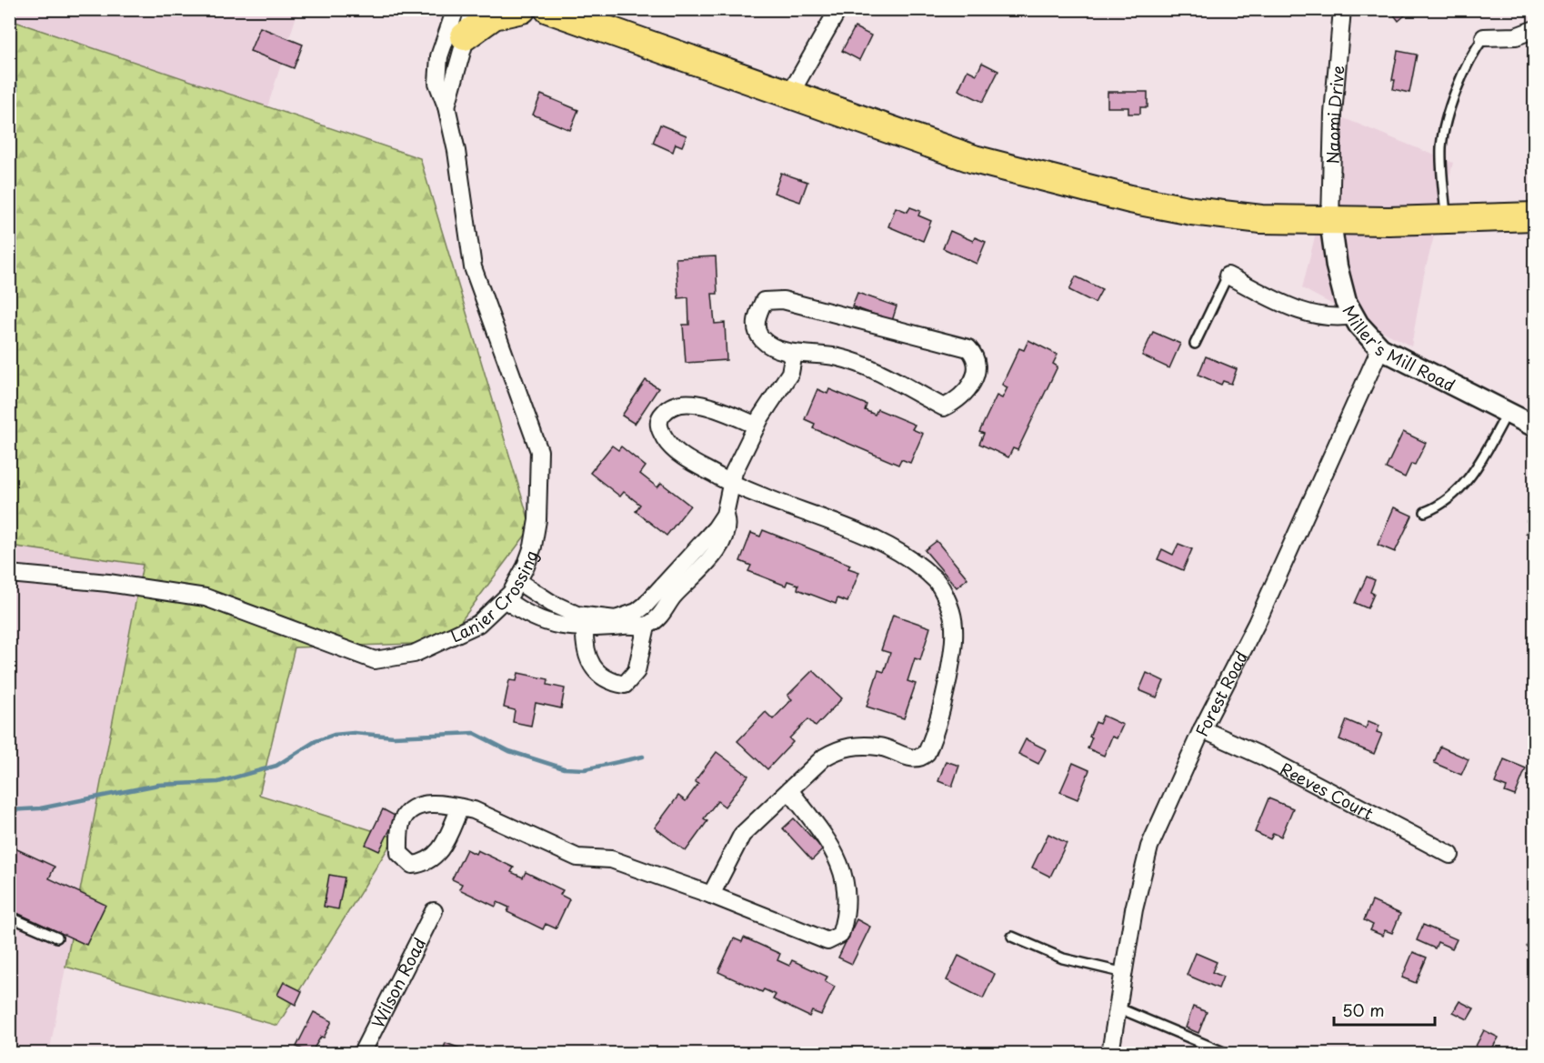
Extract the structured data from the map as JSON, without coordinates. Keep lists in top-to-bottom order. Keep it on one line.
{"streets":{"street":["Naomi Drive","Miller's Mill Road","Lanier Crossing","Forest Road","Reeves Court","Wilson Road"]},"crossings":[["Naomi Drive","Miller's Mill Road"],["Miller's Mill Road","Forest Road"],["Forest Road","Reeves Court"]],"scale_bar":"50 m"}
